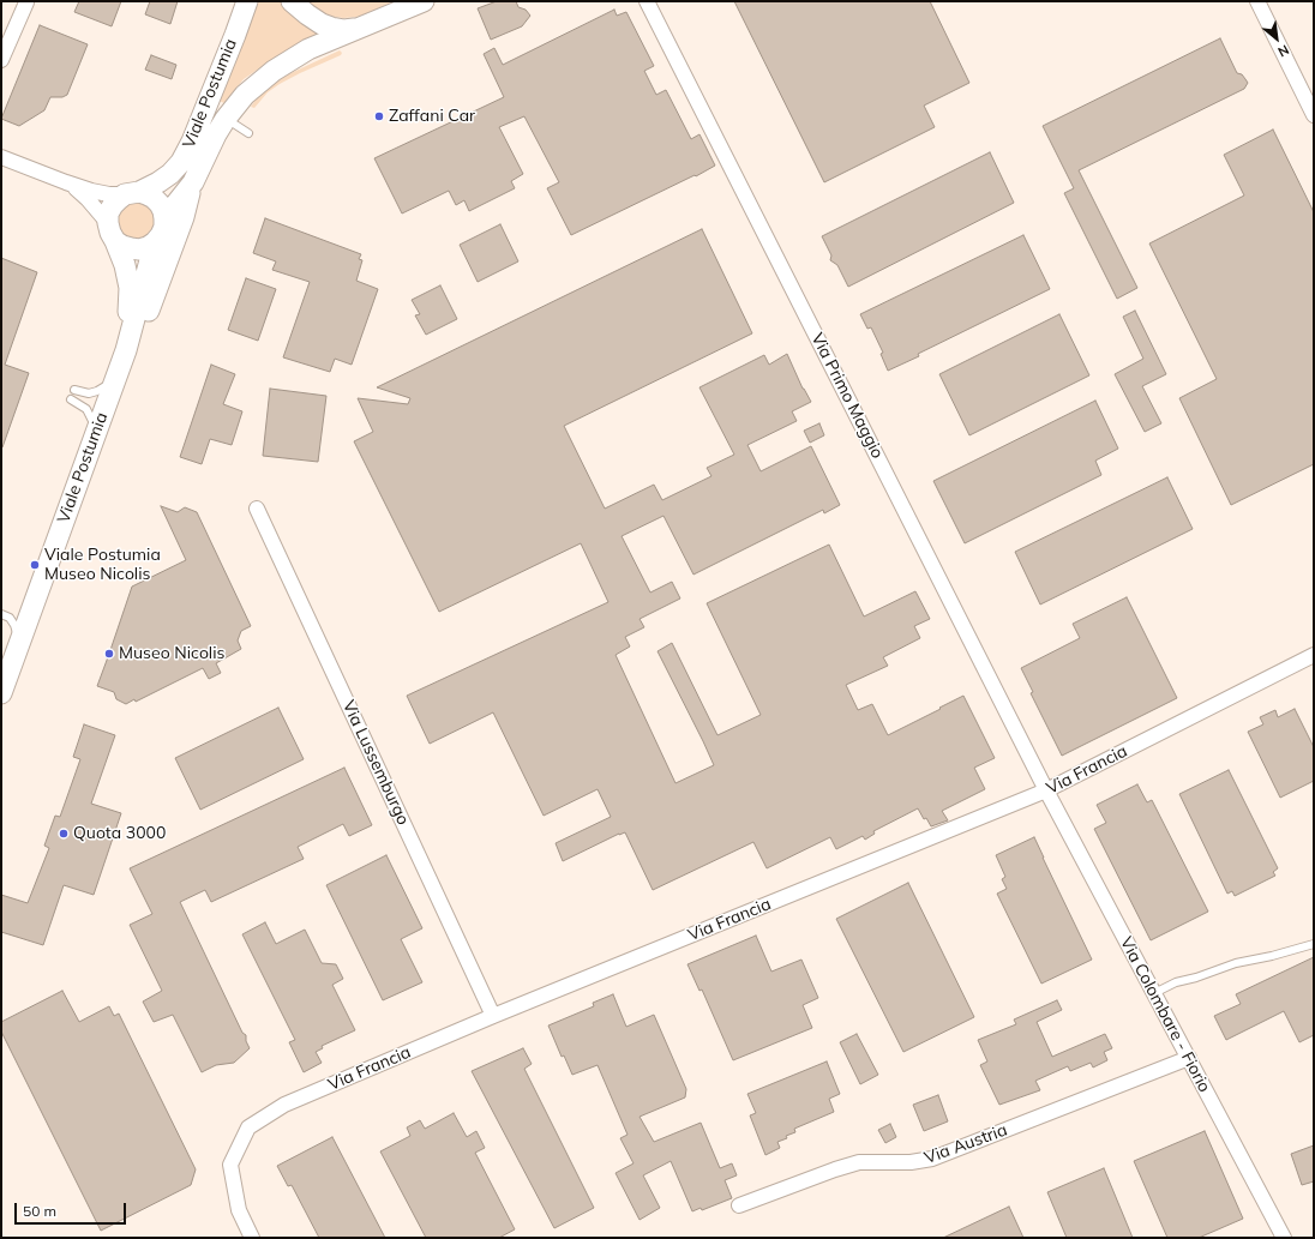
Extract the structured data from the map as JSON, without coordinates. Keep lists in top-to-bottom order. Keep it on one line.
{"streets":{"main road":["Viale Postumia"],"street":["Via Primo Maggio","Via Lussemburgo","Via Francia","Via Colombare - Fiorio","Via Austria"]},"crossings":[["Via Primo Maggio","Via Francia"],["Via Primo Maggio","Via Colombare - Fiorio"],["Via Lussemburgo","Via Francia"],["Via Francia","Via Colombare - Fiorio"],["Via Colombare - Fiorio","Via Austria"]],"places":["Zaffani Car","Viale Postumia Museo Nicolis","Museo Nicolis","Quota 3000"],"scale_bar":"50 m","north":"bottom right"}
